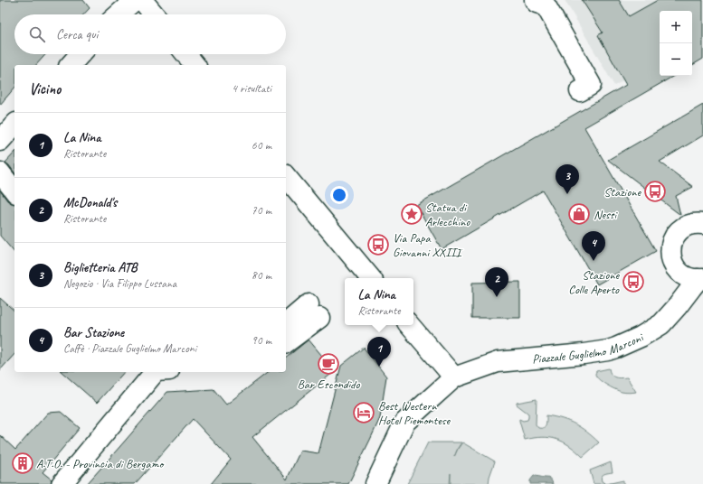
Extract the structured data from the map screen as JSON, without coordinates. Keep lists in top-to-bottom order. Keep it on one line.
{"streets":{"street":["Piazzale Guglielmo Marconi"]},"places":{"bus stop":["Stazione","Via Papa Giovanni XXIII","Stazione Colle Aperto"],"place":["Statua di Arlecchino"],"shop":["Nessi"],"cafe":["Bar Escondido"],"hotel":["Best Western Hotel Piemontese"],"building":["A.T.O. - Provincia di Bergamo"]},"page":{"map_buttons":["+","−"],"search":"Cerca qui","heading":["Vicino","4 risultati"],"list":[{"mark":"1","name":"La Nina","note":"Ristorante","value":"60 m"},{"mark":"2","name":"McDonald's","note":"Ristorante","value":"70 m"},{"mark":"3","name":"Biglietteria ATB","note":"Negozio · Via Filippo Lussana","value":"80 m"},{"mark":"4","name":"Bar Stazione","note":"Caffè · Piazzale Guglielmo Marconi","value":"90 m"}],"pins":["3","4","2","1"],"popup":["La Nina","Ristorante"]}}
